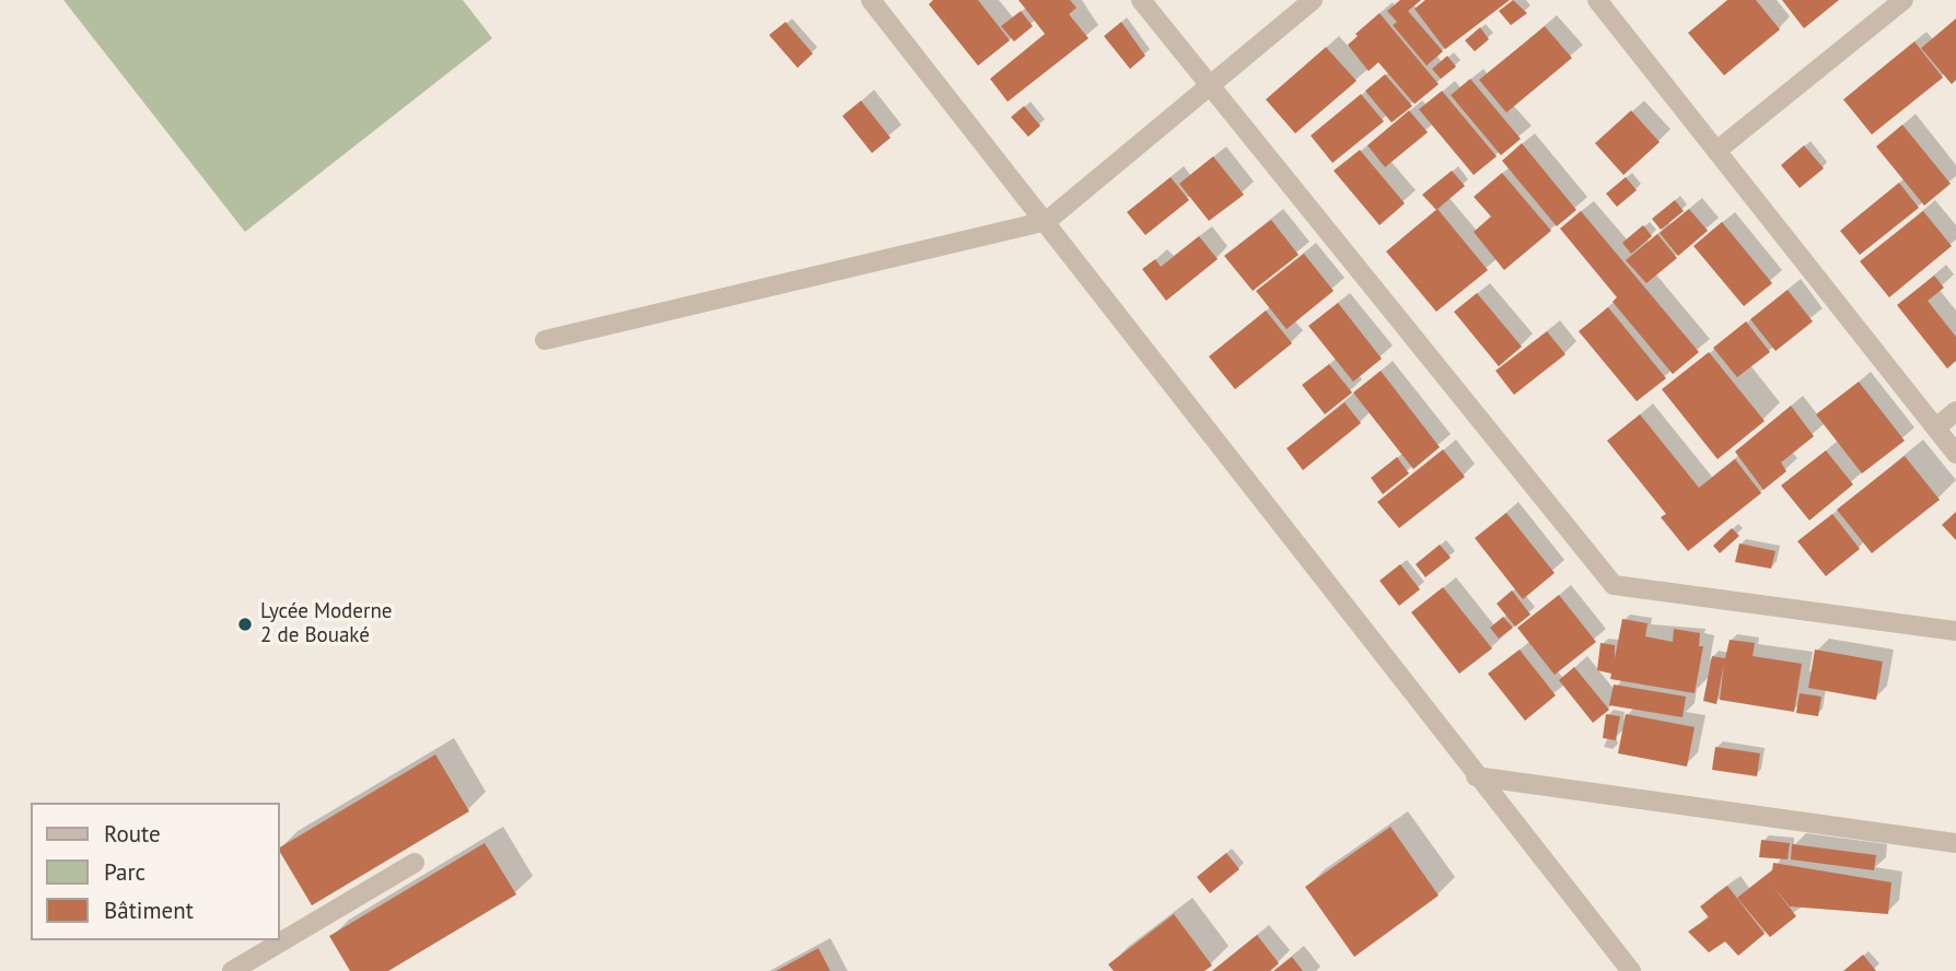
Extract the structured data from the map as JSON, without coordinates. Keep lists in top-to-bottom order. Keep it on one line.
{"places":["Lycée Moderne 2 de Bouaké"],"legend":["Route","Parc","Bâtiment"]}
